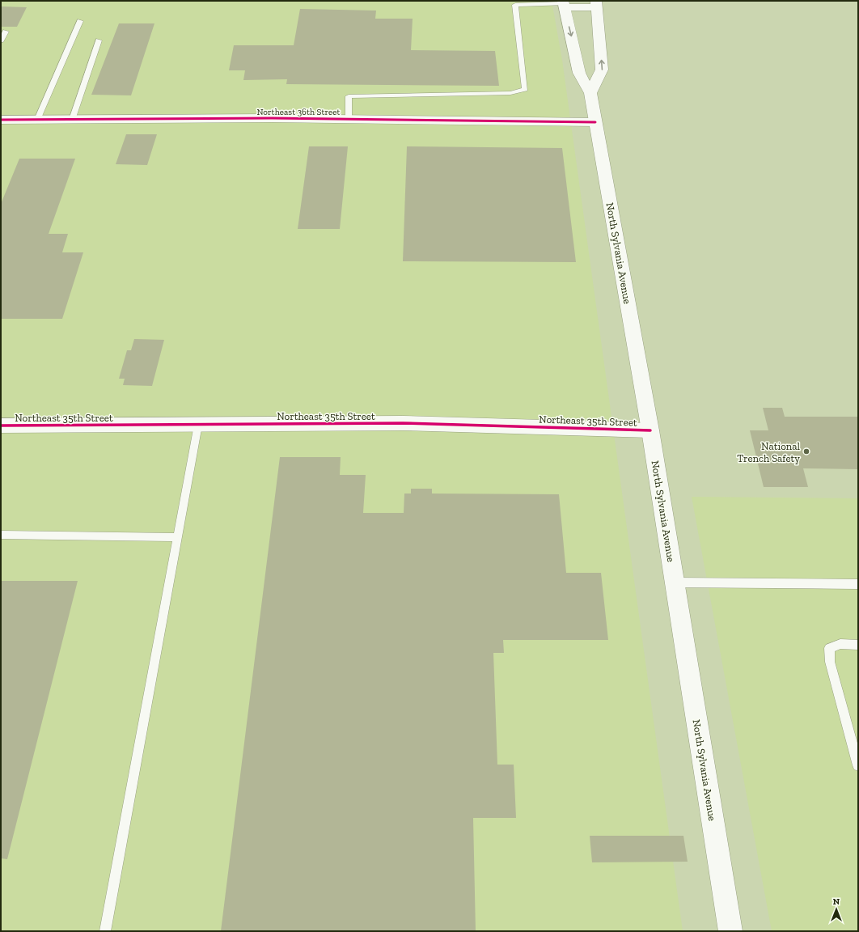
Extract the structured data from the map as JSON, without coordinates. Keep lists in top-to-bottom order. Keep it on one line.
{"streets":{"main road":["Northeast 36th Street","North Sylvania Avenue","Northeast 35th Street"]},"crossings":[["Northeast 36th Street","North Sylvania Avenue"],["North Sylvania Avenue","Northeast 35th Street"]],"places":["National Trench Safety"],"north":"top"}
